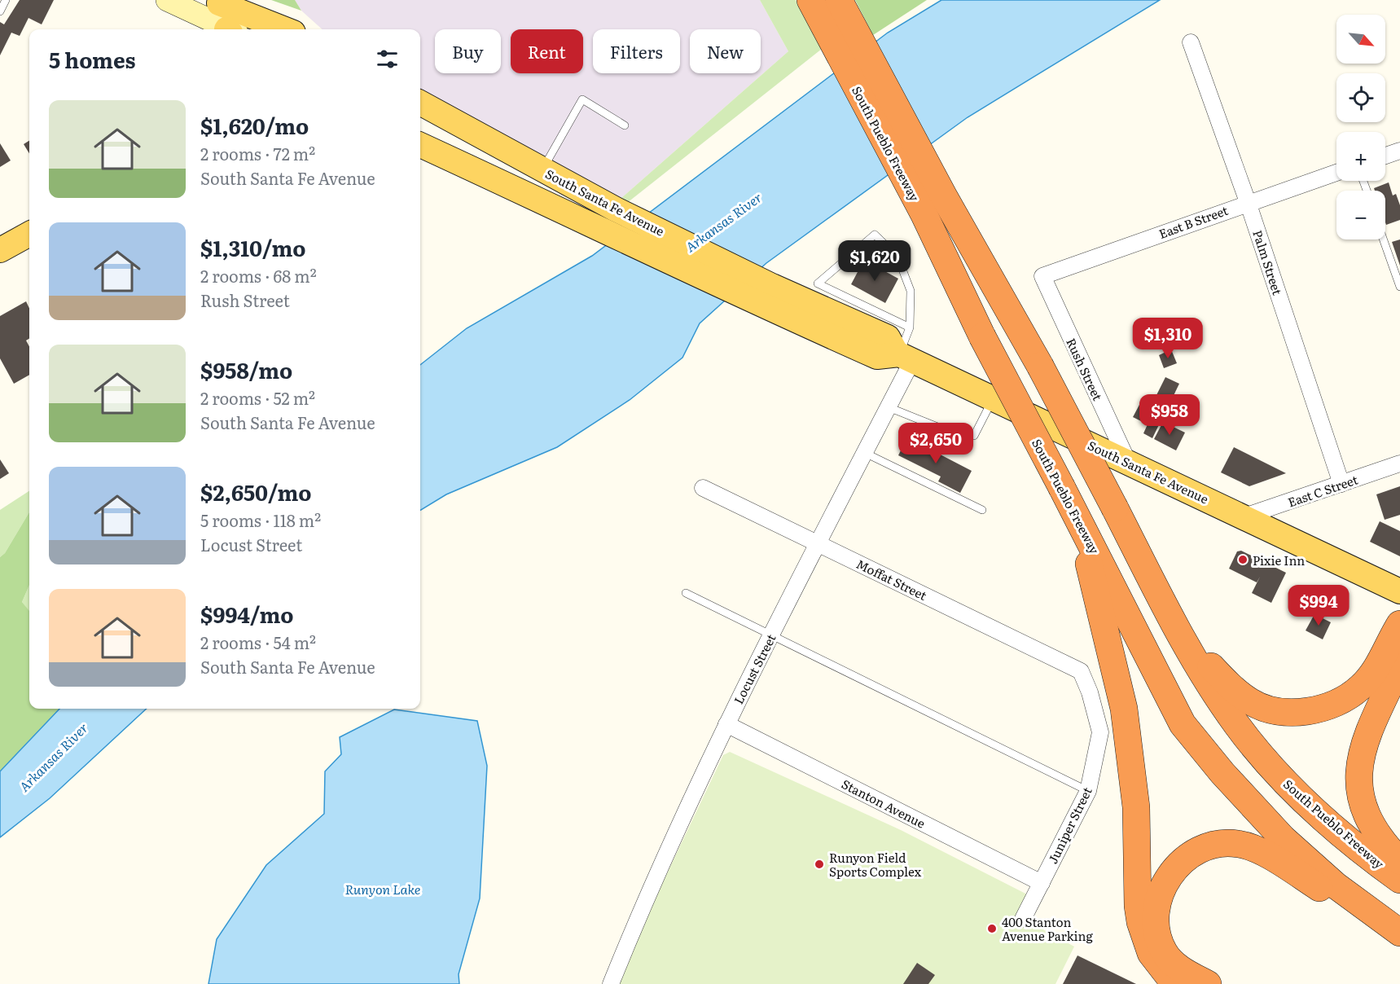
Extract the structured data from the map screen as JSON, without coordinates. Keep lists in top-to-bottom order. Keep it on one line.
{"streets":{"highway":["South Pueblo Freeway"],"main road":["South Santa Fe Avenue"],"street":["East B Street","Palm Street","Rush Street","East C Street","Moffat Street","Locust Street","Stanton Avenue","Juniper Street"]},"crossings":[["South Santa Fe Avenue","Rush Street"],["South Santa Fe Avenue","East C Street"],["South Santa Fe Avenue","Locust Street"],["East B Street","Palm Street"],["East B Street","Rush Street"],["Palm Street","East C Street"],["Moffat Street","Locust Street"],["Moffat Street","Juniper Street"],["Locust Street","Stanton Avenue"],["Stanton Avenue","Juniper Street"]],"water":["Arkansas River","Runyon Lake"],"places":["Pixie Inn","Runyon Field Sports Complex","400 Stanton Avenue Parking"],"north":"bottom right","page":{"map_buttons":["+","−"],"chip":["Buy","Rent","Filters","New"],"heading":"5 homes","list":[{"name":"$1,620/mo","note":"2 rooms · 72 m² · South Santa Fe Avenue"},{"name":"$1,310/mo","note":"2 rooms · 68 m² · Rush Street"},{"name":"$958/mo","note":"2 rooms · 52 m² · South Santa Fe Avenue"},{"name":"$2,650/mo","note":"5 rooms · 118 m² · Locust Street"},{"name":"$994/mo","note":"2 rooms · 54 m² · South Santa Fe Avenue"}],"price":["$1,620","$1,310","$958","$2,650","$994"]}}
